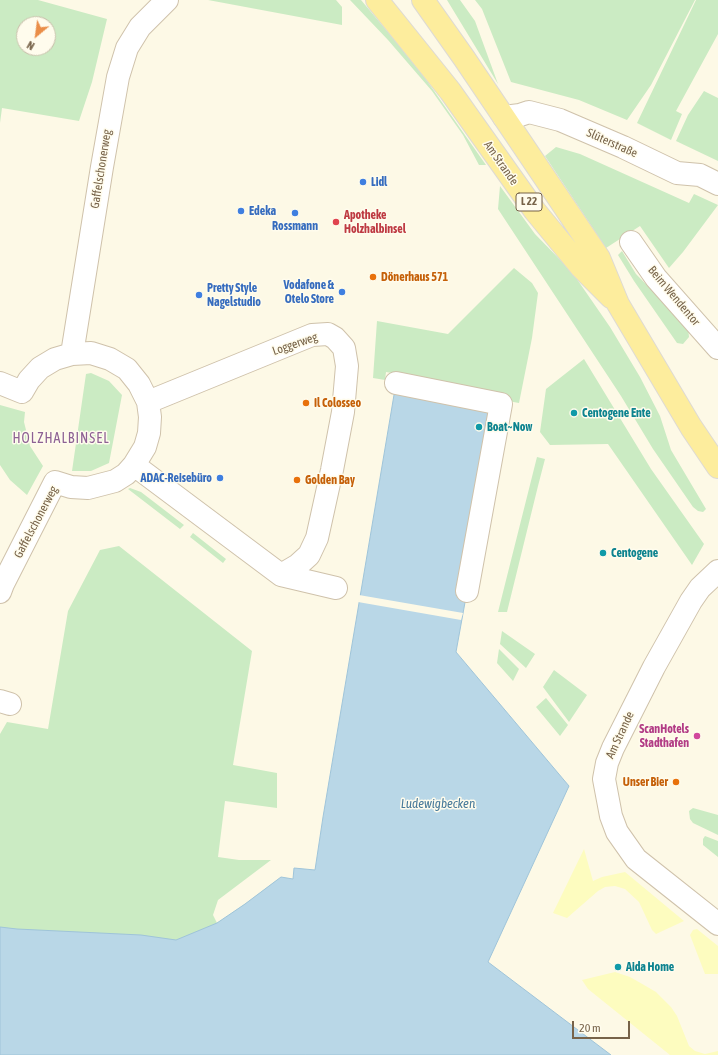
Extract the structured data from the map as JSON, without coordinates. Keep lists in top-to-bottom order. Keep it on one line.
{"streets":{"main road":["Am Strande","L 22"],"street":["Slüterstraße","Gaffelschonerweg","Beim Wendentor","Loggerweg"]},"crossings":[["Slüterstraße","Am Strande"],["Gaffelschonerweg","Loggerweg"]],"districts":["HOLZHALBINSEL"],"water":["Ludewigbecken"],"places":["Lidl","Edeka","Rossmann","Apotheke Holzhalbinsel","Dönerhaus 571","Vodafone & Otelo Store","Pretty Style Nagelstudio","Il Colosseo","Centogene Ente","Boat~Now","ADAC-Reisebüro","Golden Bay","Centogene","ScanHotels Stadthafen","Unser Bier","Aida Home"],"scale_bar":"20 m","north":"bottom left"}
